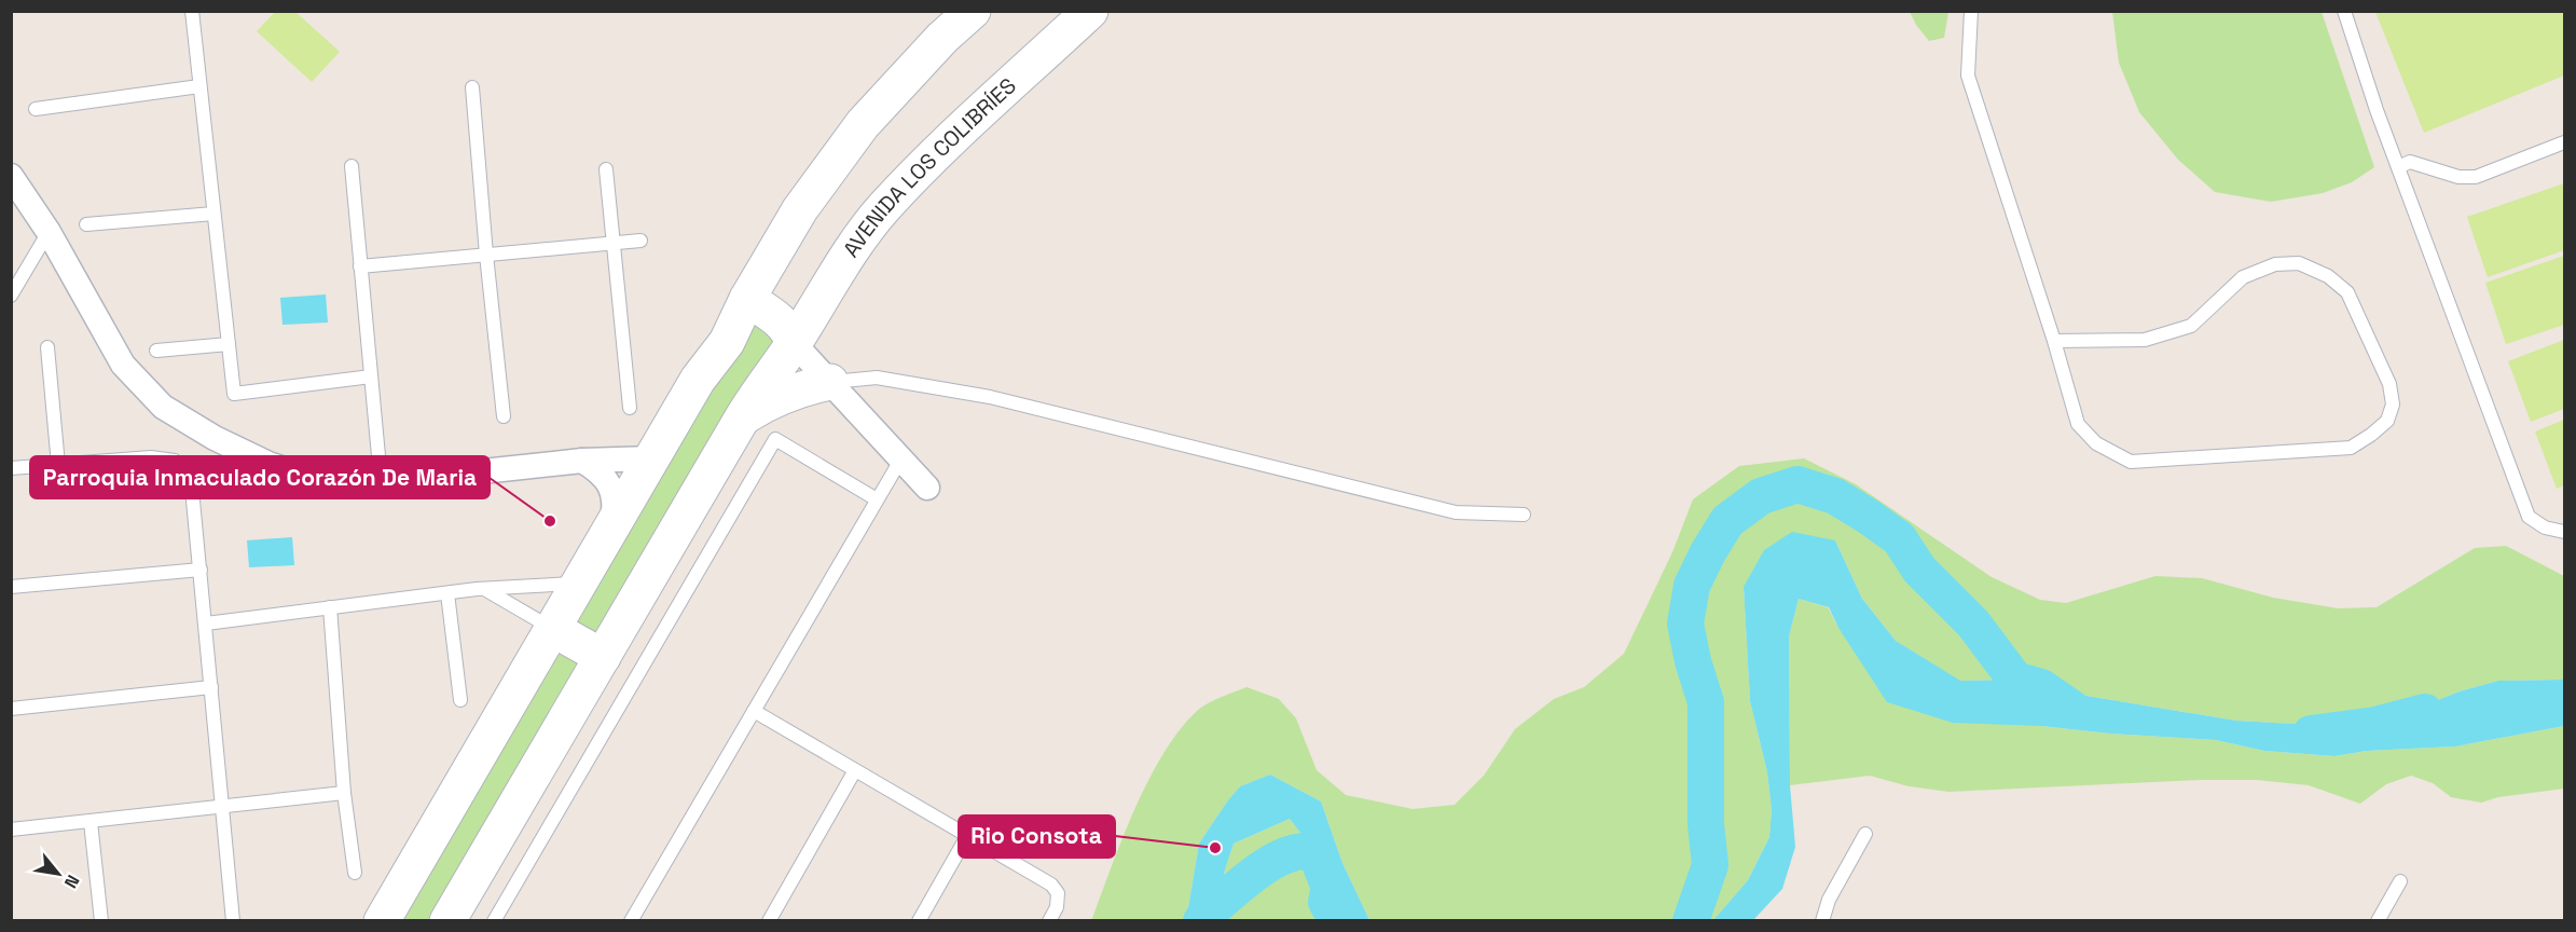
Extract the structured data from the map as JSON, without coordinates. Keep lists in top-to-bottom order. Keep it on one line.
{"streets":{"main road":["AVENIDA LOS COLIBRÍES"]},"places":["Parroquia Inmaculado Corazón De Maria","Rio Consota"],"north":"bottom right"}
